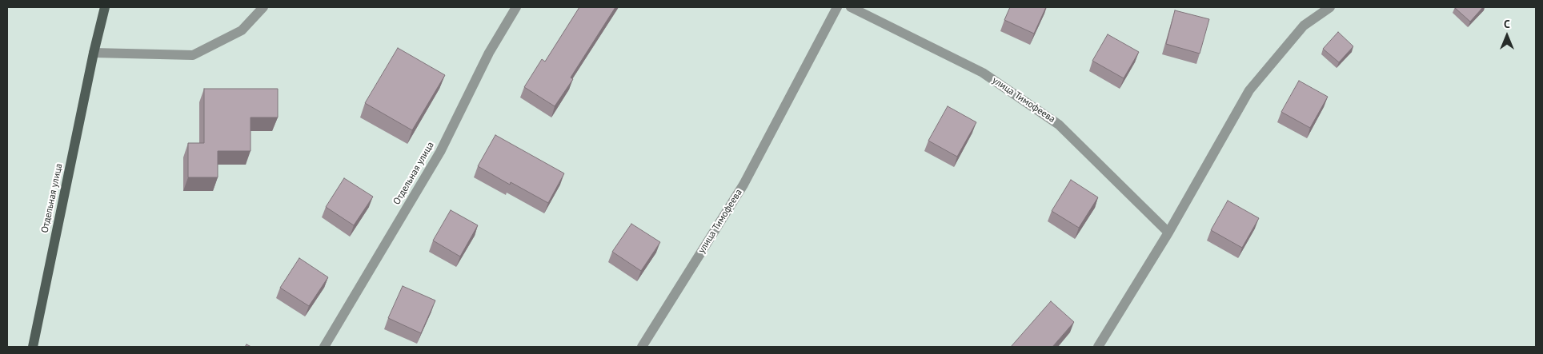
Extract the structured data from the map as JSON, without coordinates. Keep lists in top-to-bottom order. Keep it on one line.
{"streets":{"main road":["Отдельная улица"],"street":["улица Тимофеева"]},"north":"top"}
